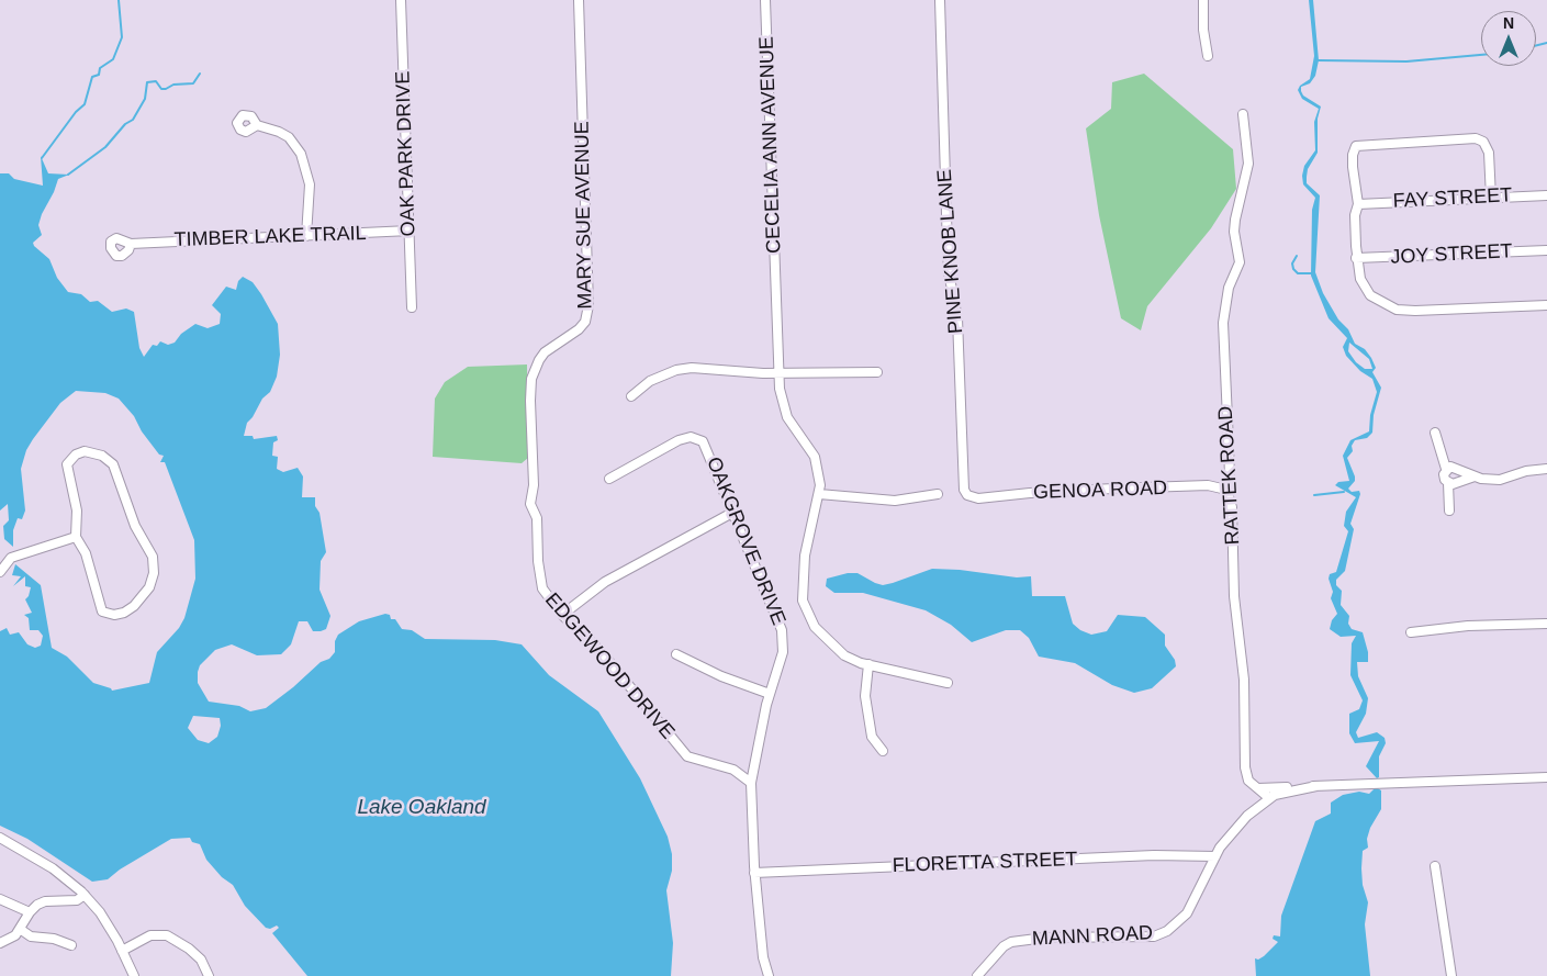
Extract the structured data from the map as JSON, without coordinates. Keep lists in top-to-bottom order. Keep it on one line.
{"streets":{"street":["CECELIA ANN AVENUE","OAK PARK DRIVE","FAY STREET","MARY SUE AVENUE","TIMBER LAKE TRAIL","PINE KNOB LANE","JOY STREET","RATTEK ROAD","GENOA ROAD","OAKGROVE DRIVE","EDGEWOOD DRIVE","FLORETTA STREET","MANN ROAD"]},"crossings":[["OAK PARK DRIVE","TIMBER LAKE TRAIL"],["MARY SUE AVENUE","EDGEWOOD DRIVE"],["PINE KNOB LANE","GENOA ROAD"],["RATTEK ROAD","GENOA ROAD"],["RATTEK ROAD","MANN ROAD"],["OAKGROVE DRIVE","EDGEWOOD DRIVE"],["OAKGROVE DRIVE","FLORETTA STREET"],["FLORETTA STREET","MANN ROAD"]],"water":["Lake Oakland"],"north":"top"}
